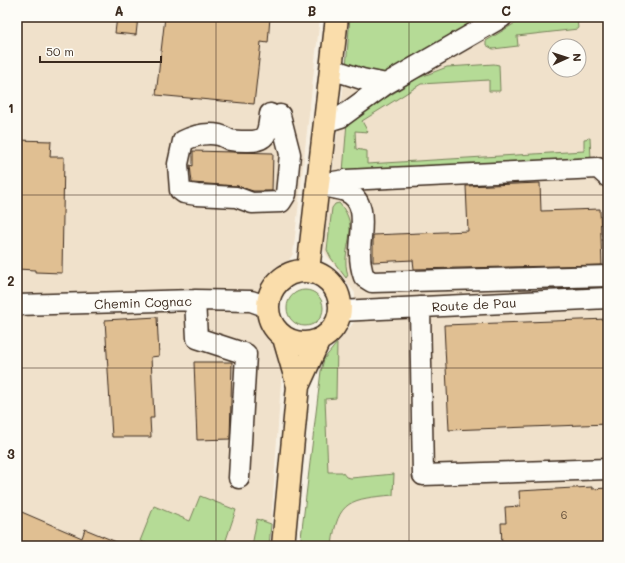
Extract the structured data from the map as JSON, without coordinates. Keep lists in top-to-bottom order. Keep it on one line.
{"streets":{"street":["Chemin Cognac","Route de Pau"]},"crossings":[["Chemin Cognac","Route de Pau"]],"house_numbers":["6"],"scale_bar":"50 m","north":"right","grid":{"columns":["A","B","C"],"rows":["1","2","3"]}}
